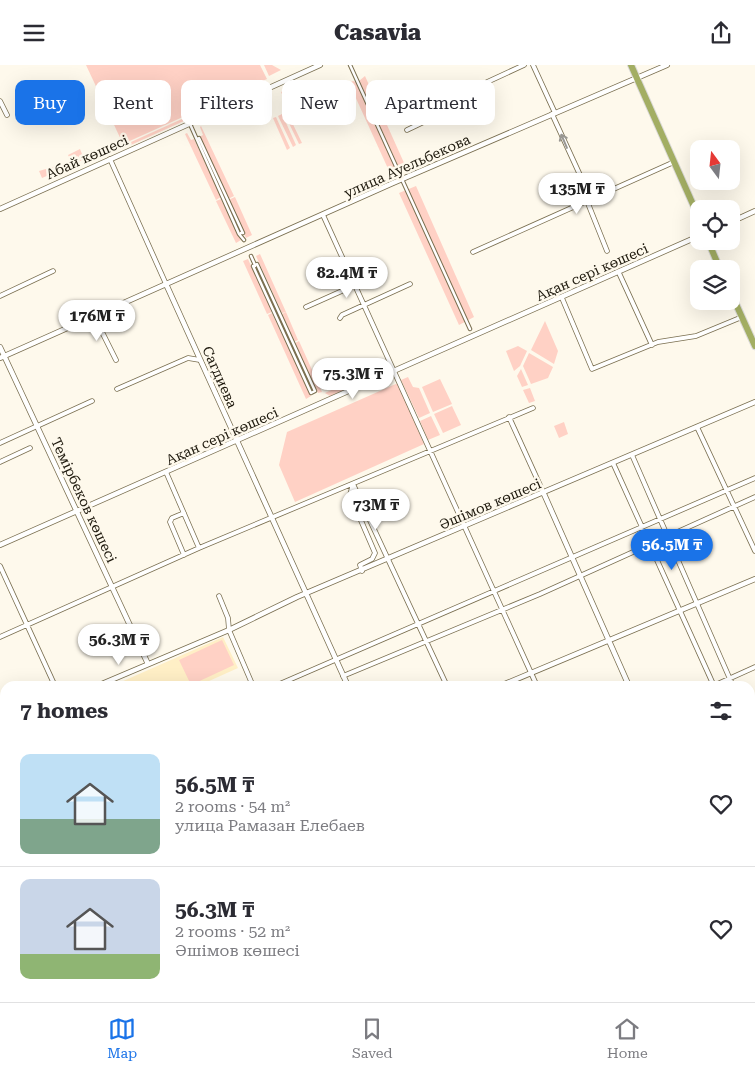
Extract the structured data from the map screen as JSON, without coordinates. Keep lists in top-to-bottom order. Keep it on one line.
{"streets":{"street":["Абай көшесі","улица Ауельбекова","Ақан сері көшесі","Сагдиева","Темірбеков көшесі","Әшімов көшесі"]},"crossings":[["Абай көшесі","Сагдиева"],["улица Ауельбекова","Сагдиева"],["улица Ауельбекова","Темірбеков көшесі"],["Ақан сері көшесі","Сагдиева"],["Ақан сері көшесі","Темірбеков көшесі"],["Сагдиева","Әшімов көшесі"],["Темірбеков көшесі","Әшімов көшесі"]],"north":"top","page":{"header":"Casavia","chip":["Buy","Rent","Filters","New","Apartment"],"price":["135M ₸","82.4M ₸","176M ₸","75.3M ₸","73M ₸","56.5M ₸","56.3M ₸"],"heading":"7 homes","list":[{"name":"56.5M ₸","note":"2 rooms · 54 m² · улица Рамазан Елебаев"},{"name":"56.3M ₸","note":"2 rooms · 52 m² · Әшімов көшесі"}],"tabs":["Map","Saved","Home"]}}
